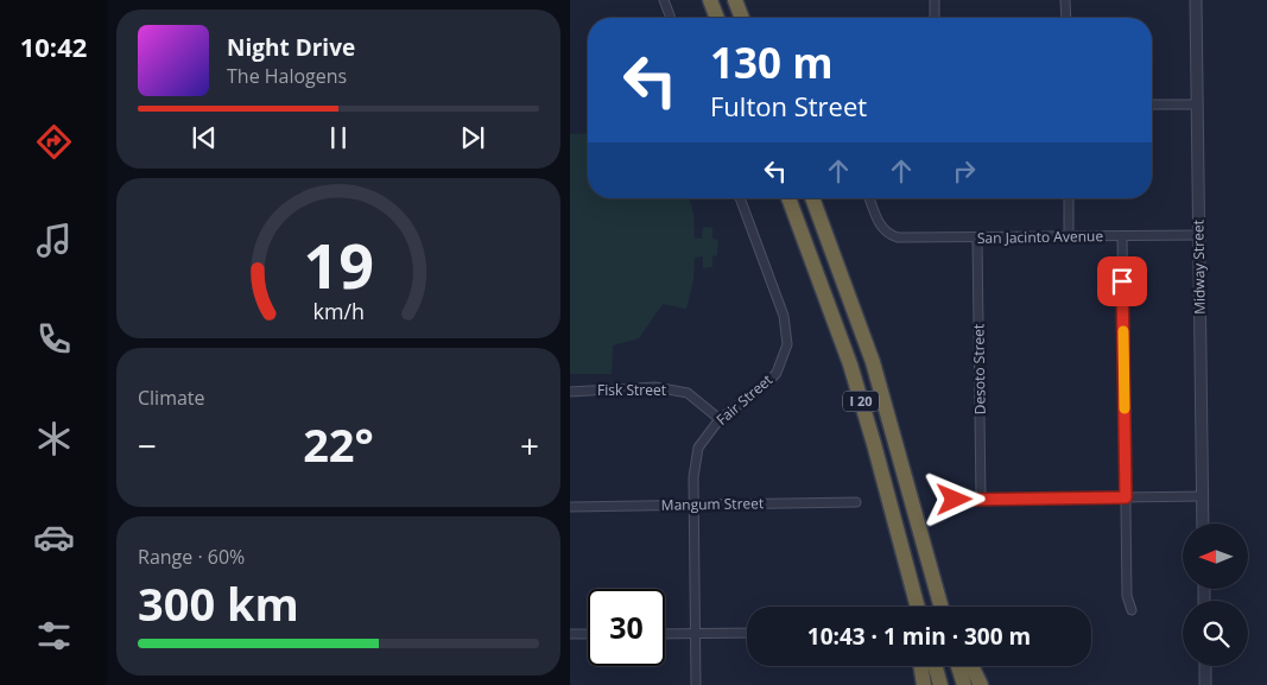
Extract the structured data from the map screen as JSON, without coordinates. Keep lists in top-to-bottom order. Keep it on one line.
{"streets":{"highway":["I 20"],"street":["San Jacinto Avenue","Midway Street","Desoto Street","Fisk Street","Fair Street","Mangum Street"]},"crossings":[["San Jacinto Avenue","Midway Street"],["San Jacinto Avenue","Desoto Street"],["Fisk Street","Fair Street"],["Fair Street","Mangum Street"]],"north":"left","page":{"tabs":"10:42","turn":["130 m","Fulton Street"],"song":["Night Drive","The Halogens"],"tile":["Climate",["Range · 60%","300 km"]],"heat":["−","22°","+"],"limit":"30","trip":"10:43 · 1 min · 300 m","gauge":["19","km/h"]}}
